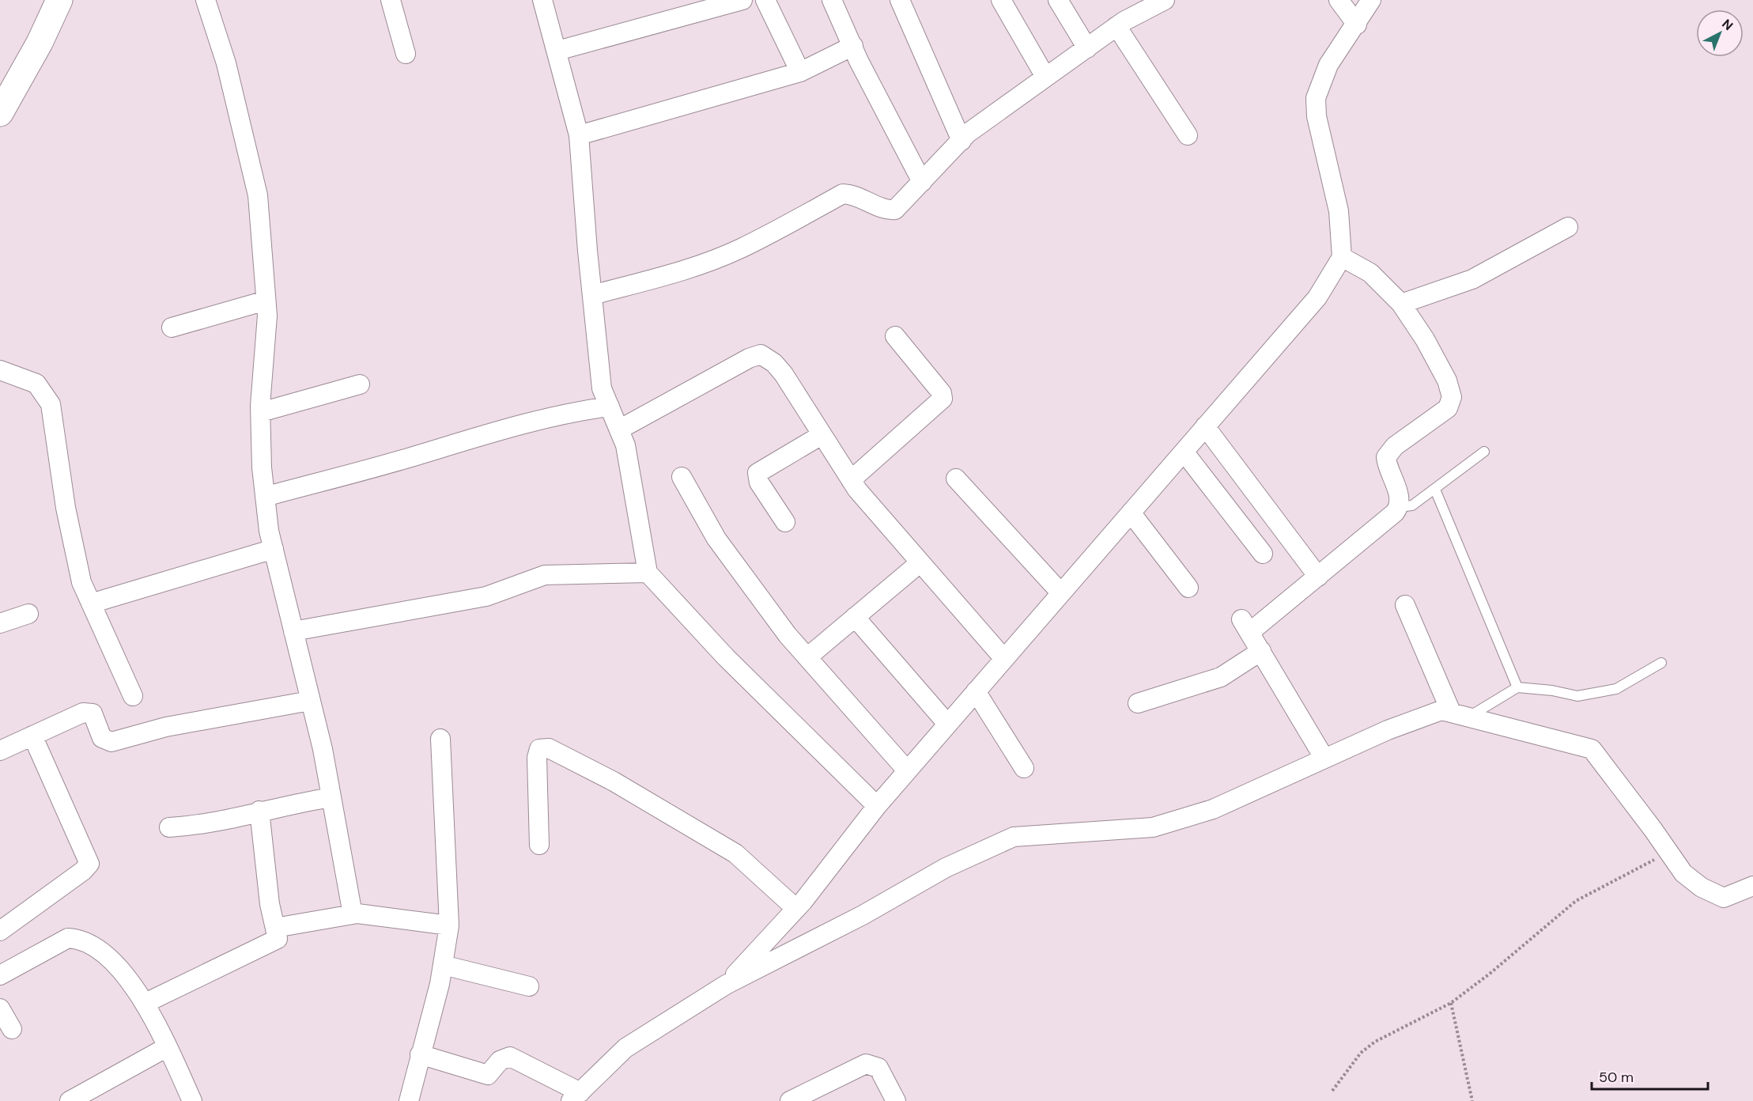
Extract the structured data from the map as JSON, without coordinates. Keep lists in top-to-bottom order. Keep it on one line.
{"scale_bar":"50 m","north":"top right"}
